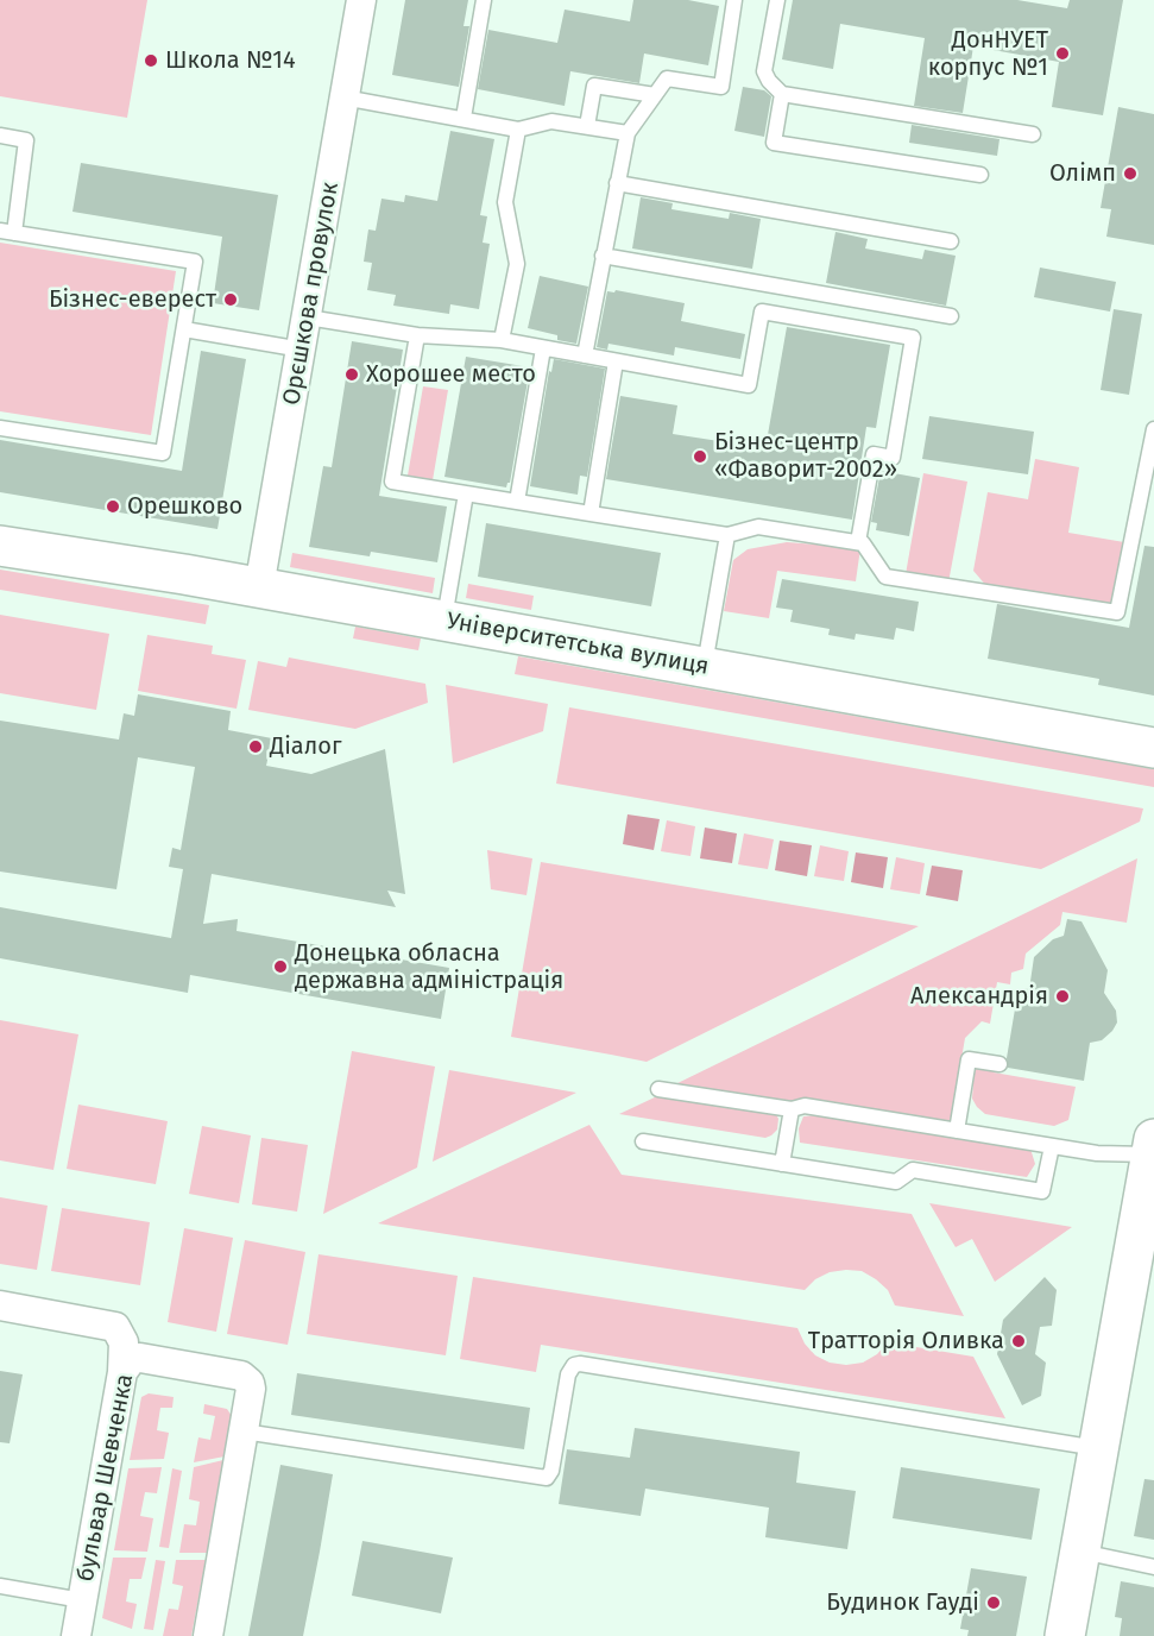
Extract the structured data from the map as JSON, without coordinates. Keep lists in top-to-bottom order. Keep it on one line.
{"streets":{"main road":["Університетська вулиця"],"street":["Орєшкова провулок","бульвар Шевченка"]},"crossings":[["Орєшкова провулок","Університетська вулиця"]],"places":["ДонНУЕТ корпус №1","Школа №14","Олімп","Бізнес-еверест","Хорошее место","Бізнес-центр «Фаворит-2002»","Орешково","Діалог","Донецька обласна державна адміністрація","Александрія","Тратторія Оливка","Будинок Гауді"]}
